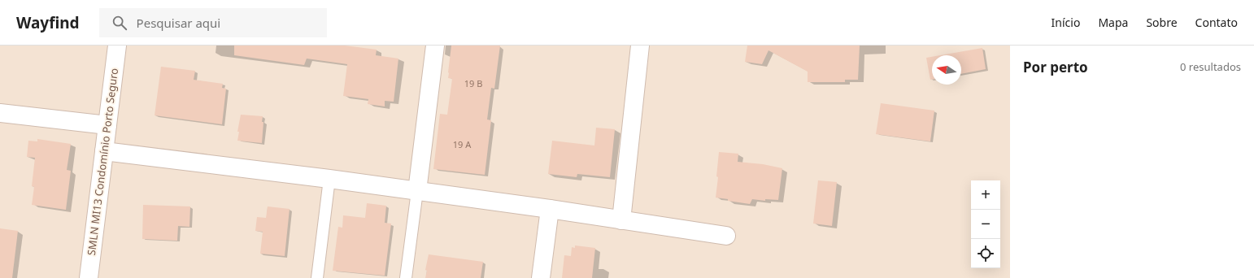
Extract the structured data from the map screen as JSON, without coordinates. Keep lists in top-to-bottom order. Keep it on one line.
{"streets":{"street":["SMLN MI13 Condomínio Porto Seguro"]},"house_numbers":["19 B","19 A"],"north":"left","page":{"header":"Wayfind","search":"Pesquisar aqui","nav":["Início","Mapa","Sobre","Contato"],"heading":["Por perto","0 resultados"],"map_buttons":["+","−"]}}
